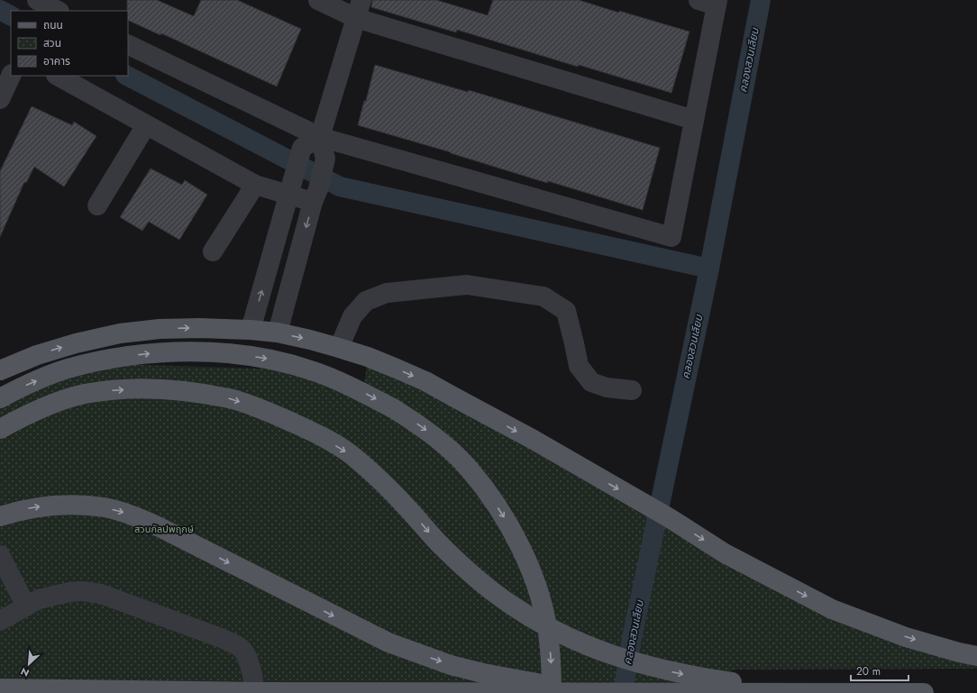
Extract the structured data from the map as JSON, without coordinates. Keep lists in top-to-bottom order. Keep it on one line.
{"water":["คลองสวนเลียบ"],"parks":["สวนกัลปพฤกษ์"],"legend":["ถนน","สวน","อาคาร"],"scale_bar":"20 m","north":"bottom left"}
